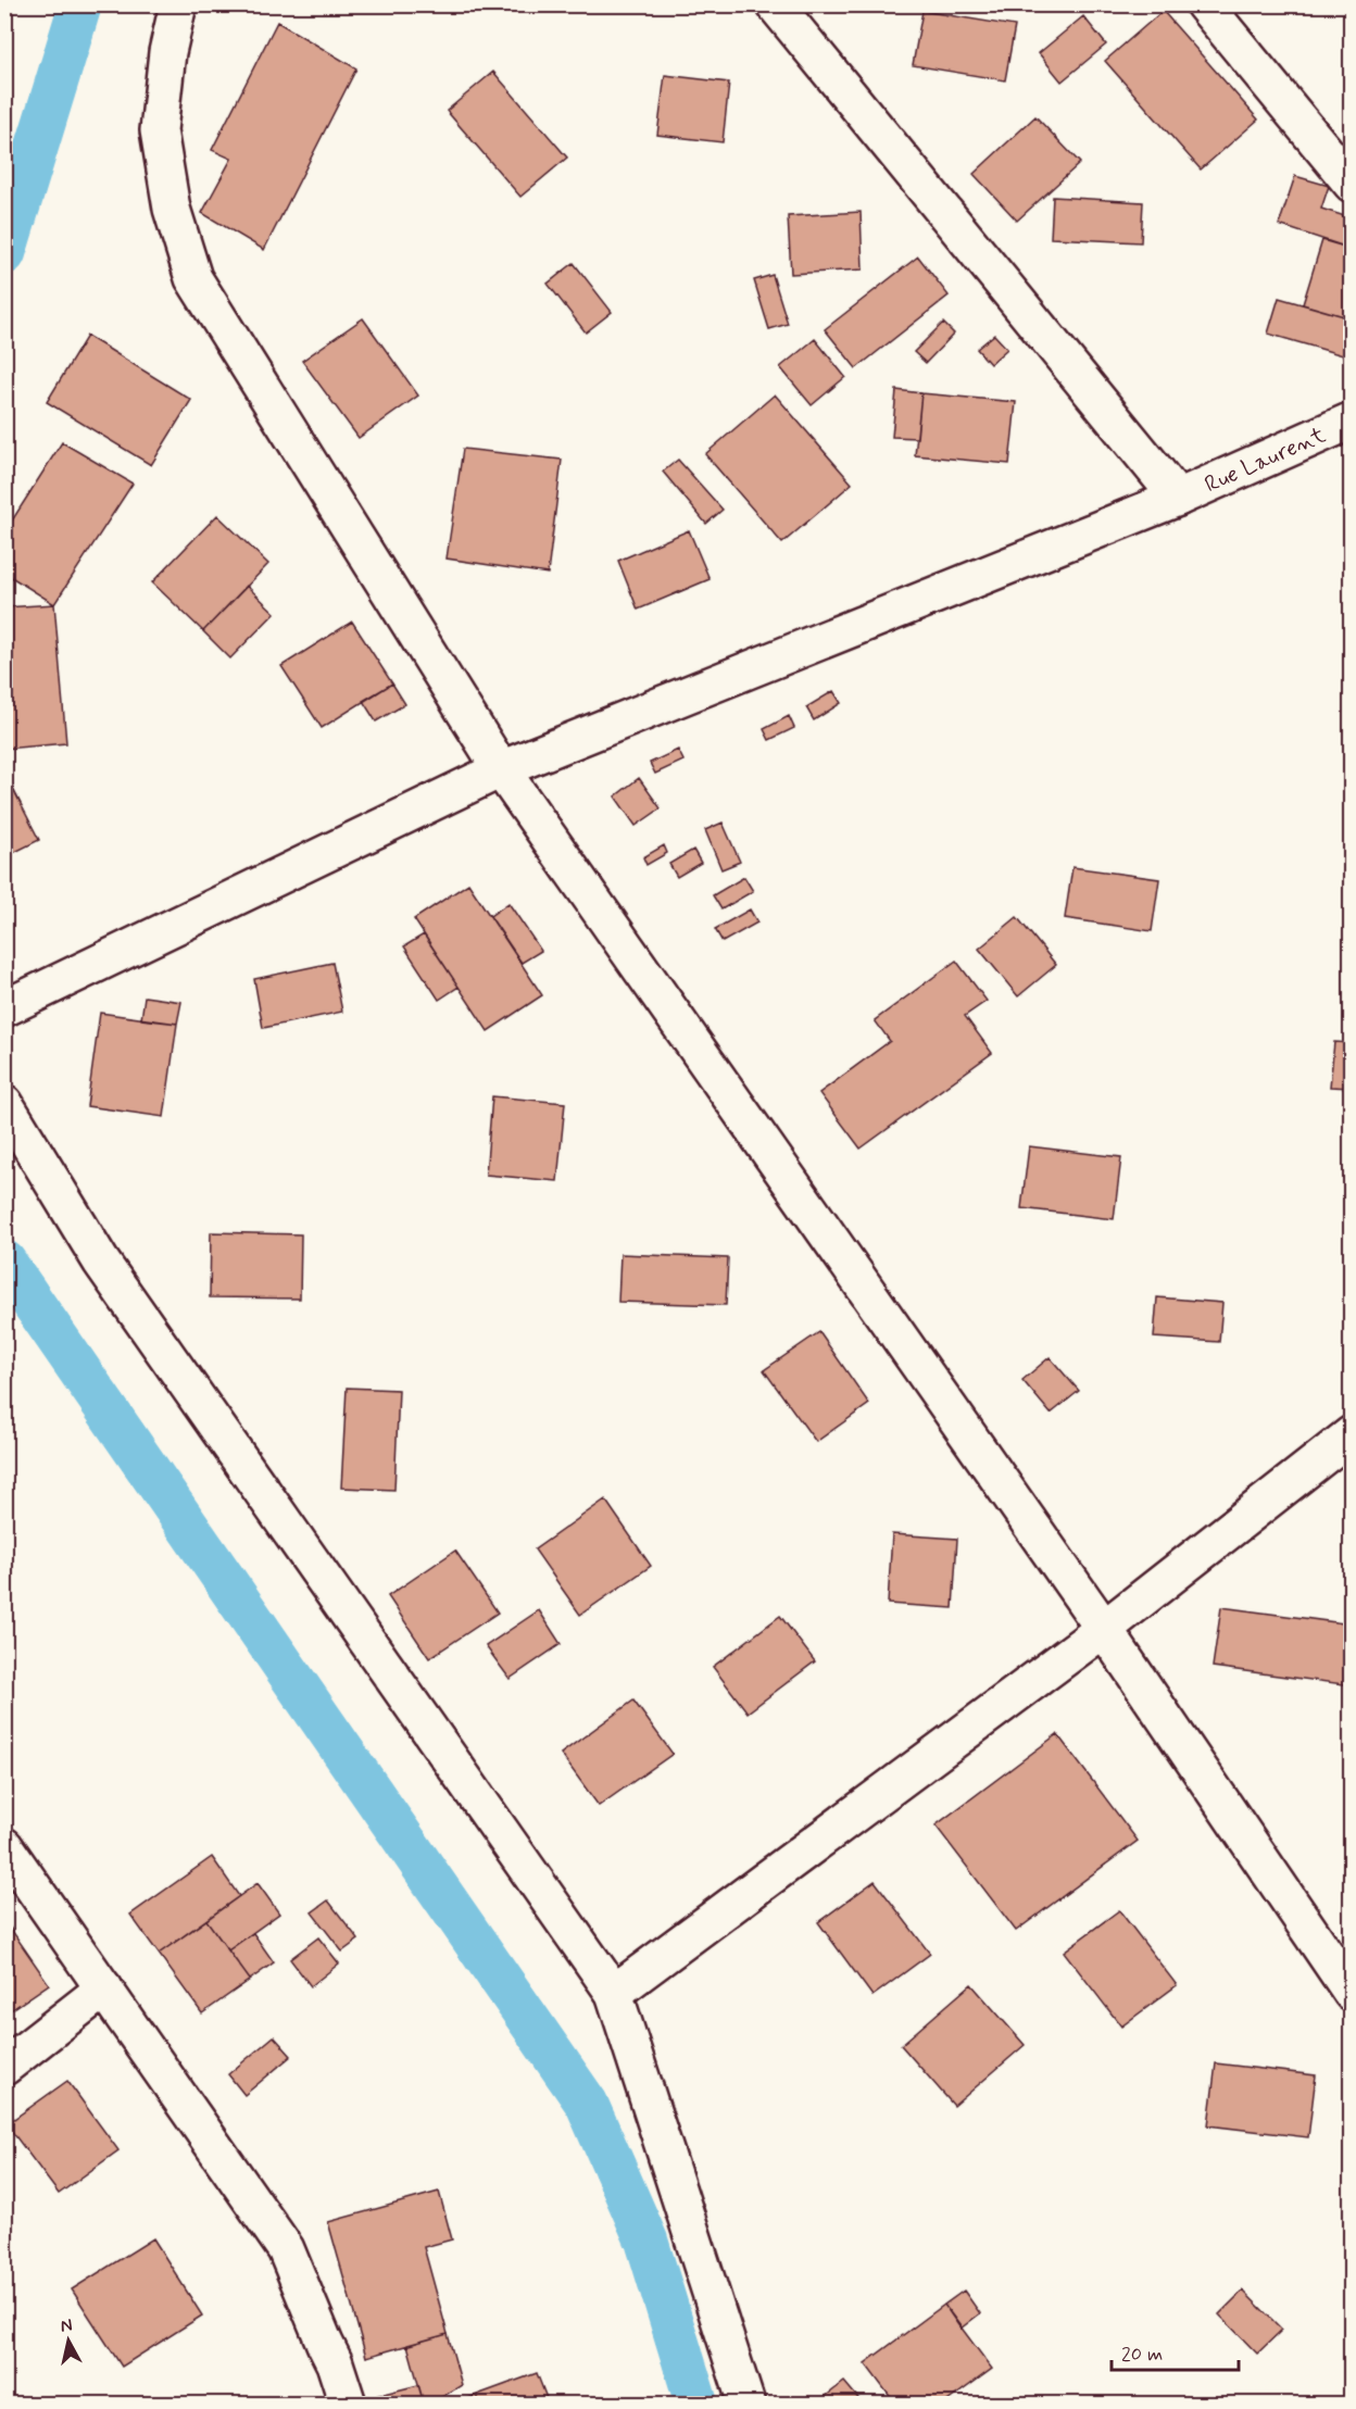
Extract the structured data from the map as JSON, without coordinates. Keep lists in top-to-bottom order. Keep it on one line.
{"streets":{"street":["Rue Laurent"]},"scale_bar":"20 m","north":"top"}
